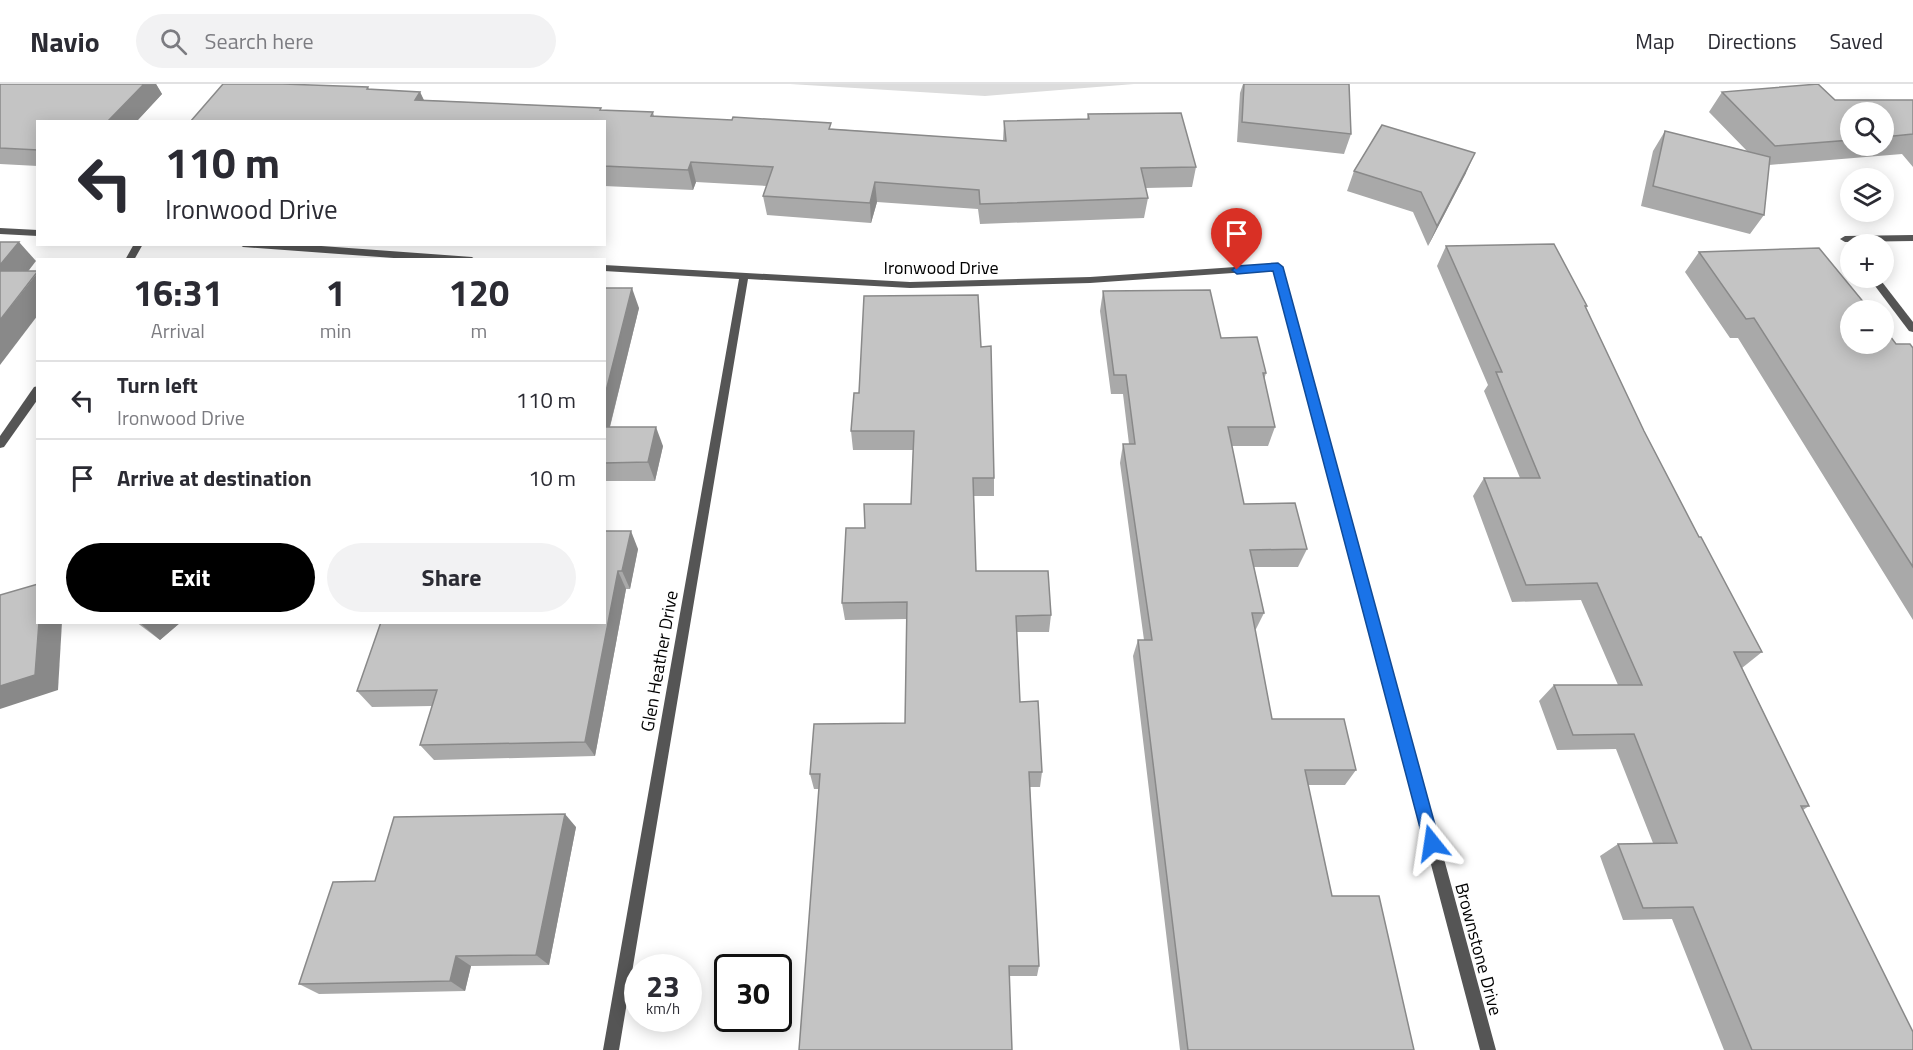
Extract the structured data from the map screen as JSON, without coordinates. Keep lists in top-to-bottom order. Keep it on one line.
{"streets":{"street":["Ironwood Drive","Glen Heather Drive","Brownstone Drive"]},"crossings":[["Ironwood Drive","Glen Heather Drive"],["Ironwood Drive","Brownstone Drive"]],"page":{"header":"Navio","search":"Search here","nav":["Map","Directions","Saved"],"map_buttons":["+","−"],"turn":["110 m","Ironwood Drive"],"eta":["16:31","Arrival","1","min","120","m"],"list":[{"name":"Turn left","note":"Ironwood Drive","value":"110 m"},{"name":"Arrive at destination","value":"10 m"}],"buttons":["Exit","Share"],"speed":"23 km/h","limit":"30"}}
